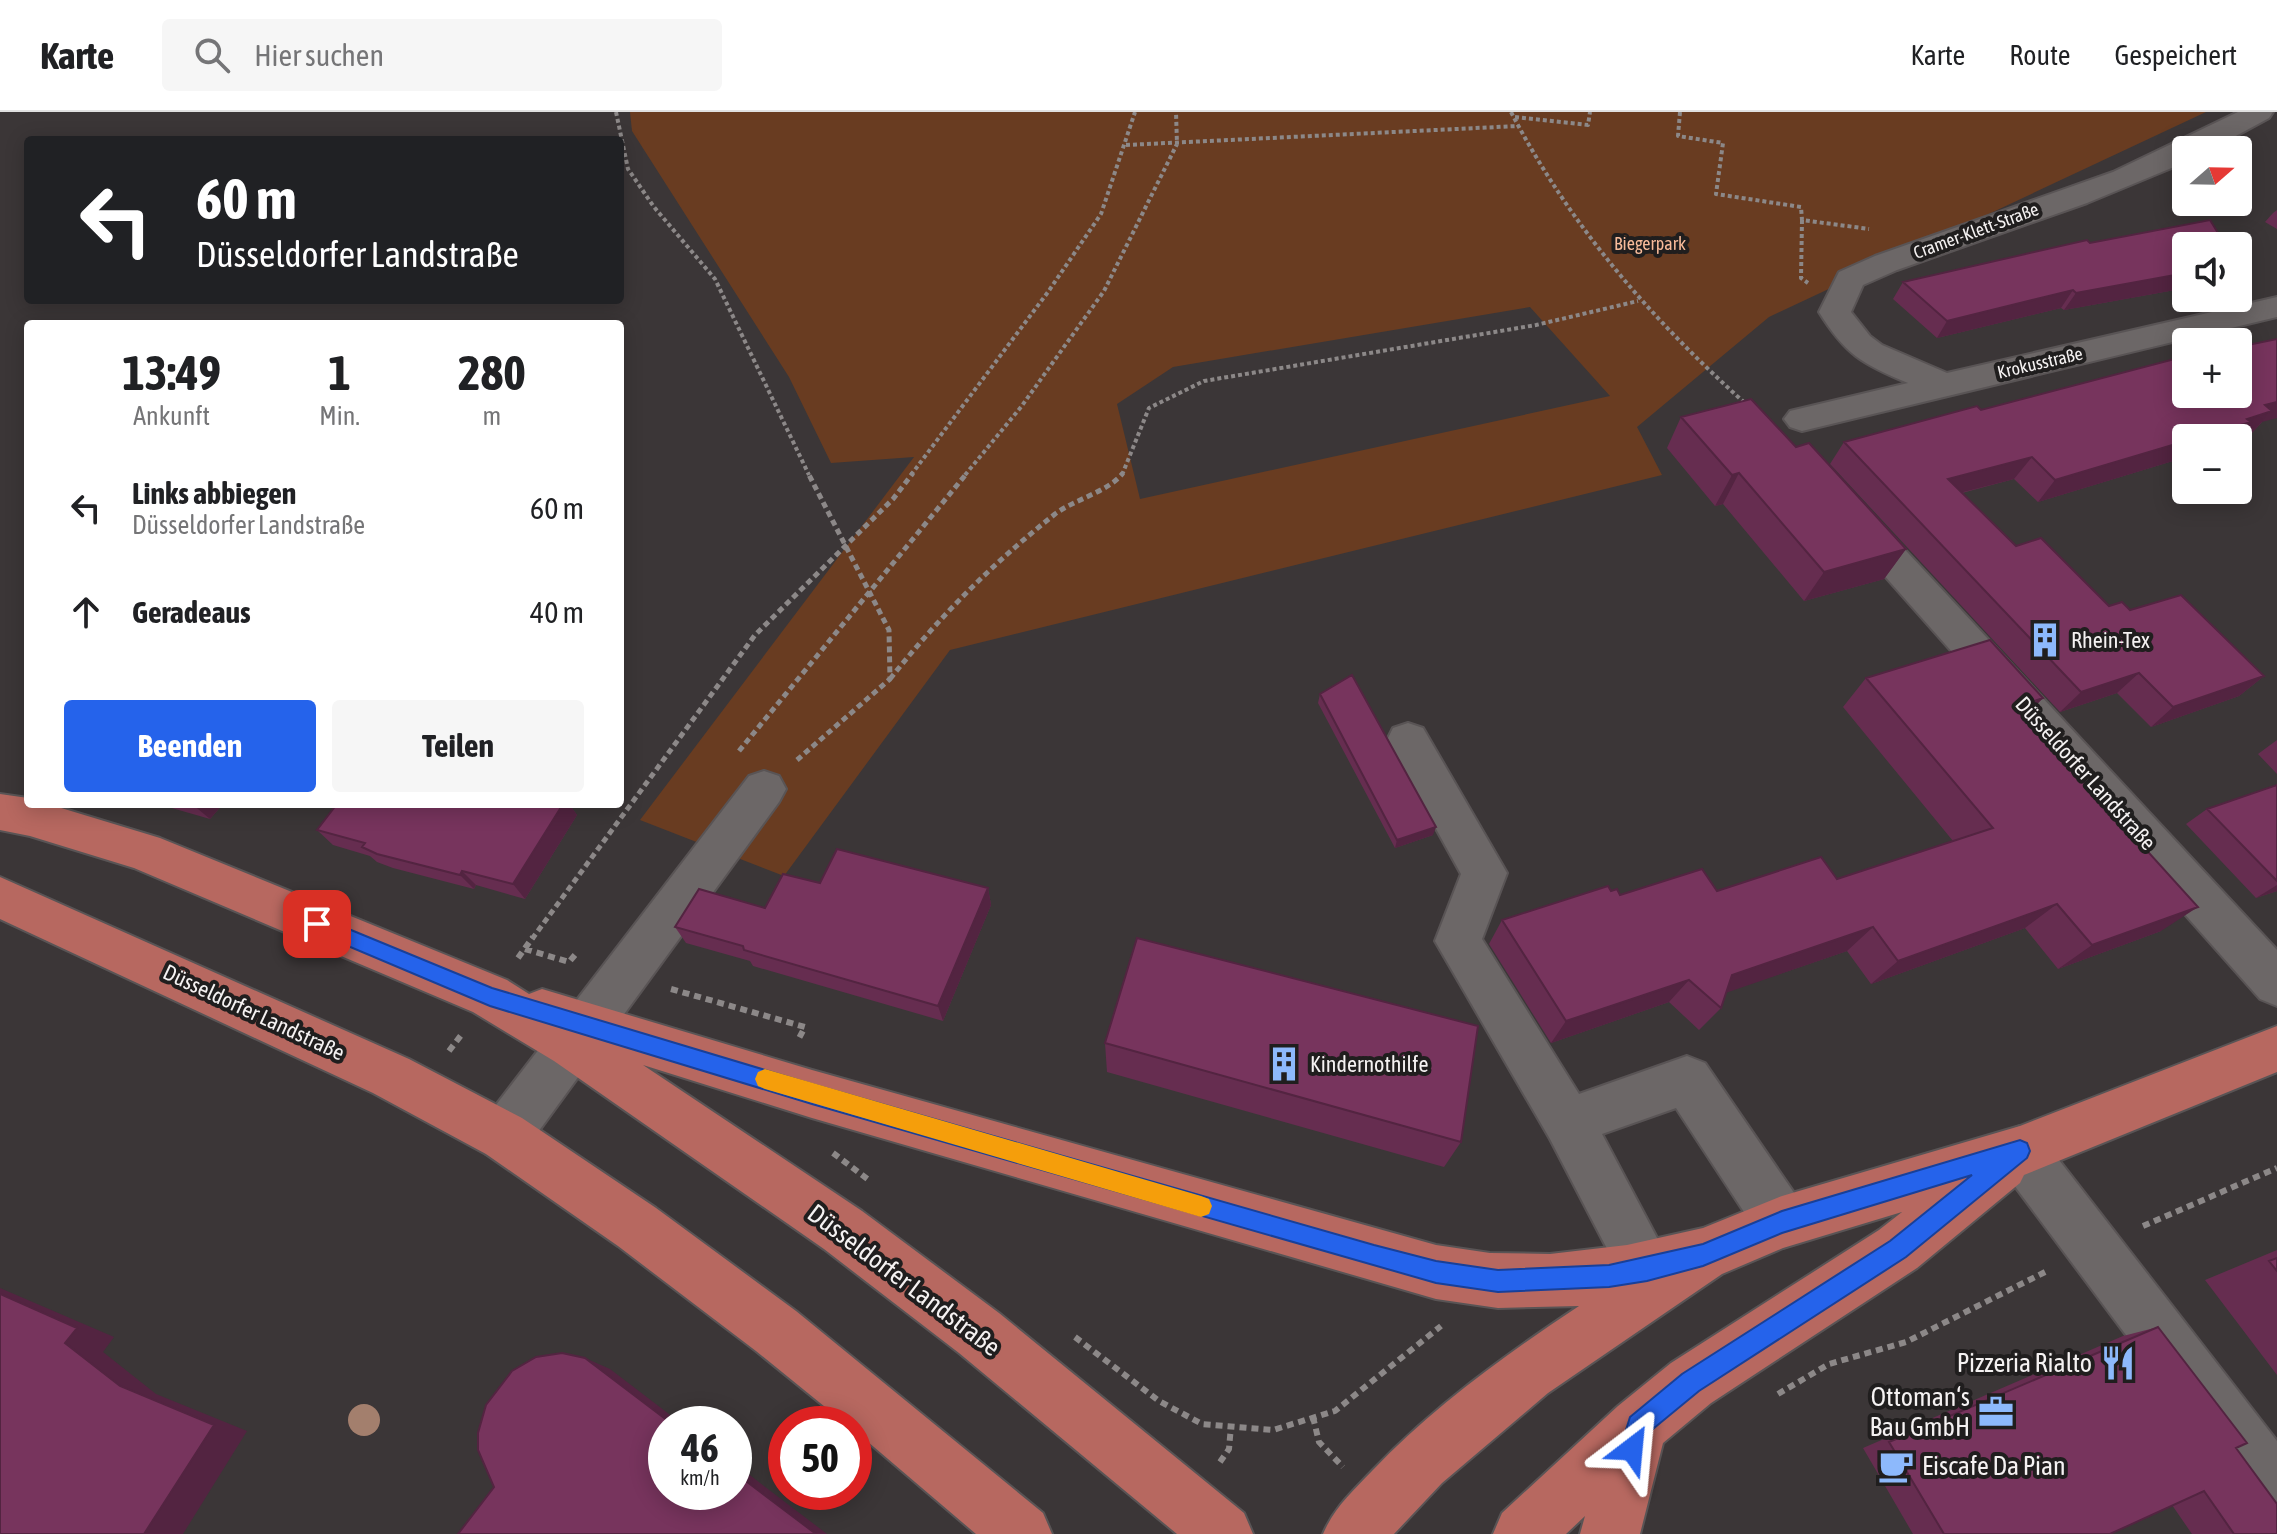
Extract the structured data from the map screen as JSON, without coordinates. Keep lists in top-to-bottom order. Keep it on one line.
{"streets":{"main road":["Düsseldorfer Landstraße"],"street":["Cramer-Klett-Straße","Krokusstraße"]},"crossings":[["Cramer-Klett-Straße","Krokusstraße"]],"parks":["Biegerpark"],"places":{"building":["Rhein-Tex","Kindernothilfe"],"restaurant":["Pizzeria Rialto"],"office":["Ottoman‘s Bau GmbH"],"cafe":["Eiscafe Da Pian"]},"north":"right","page":{"header":"Karte","search":"Hier suchen","nav":["Karte","Route","Gespeichert"],"map_buttons":["+","−"],"turn":["60 m","Düsseldorfer Landstraße"],"eta":["13:49","Ankunft","1","Min.","280","m"],"list":[{"name":"Links abbiegen","note":"Düsseldorfer Landstraße","value":"60 m"},{"name":"Geradeaus","value":"40 m"}],"buttons":["Beenden","Teilen"],"speed":"46 km/h","limit":"50"}}
